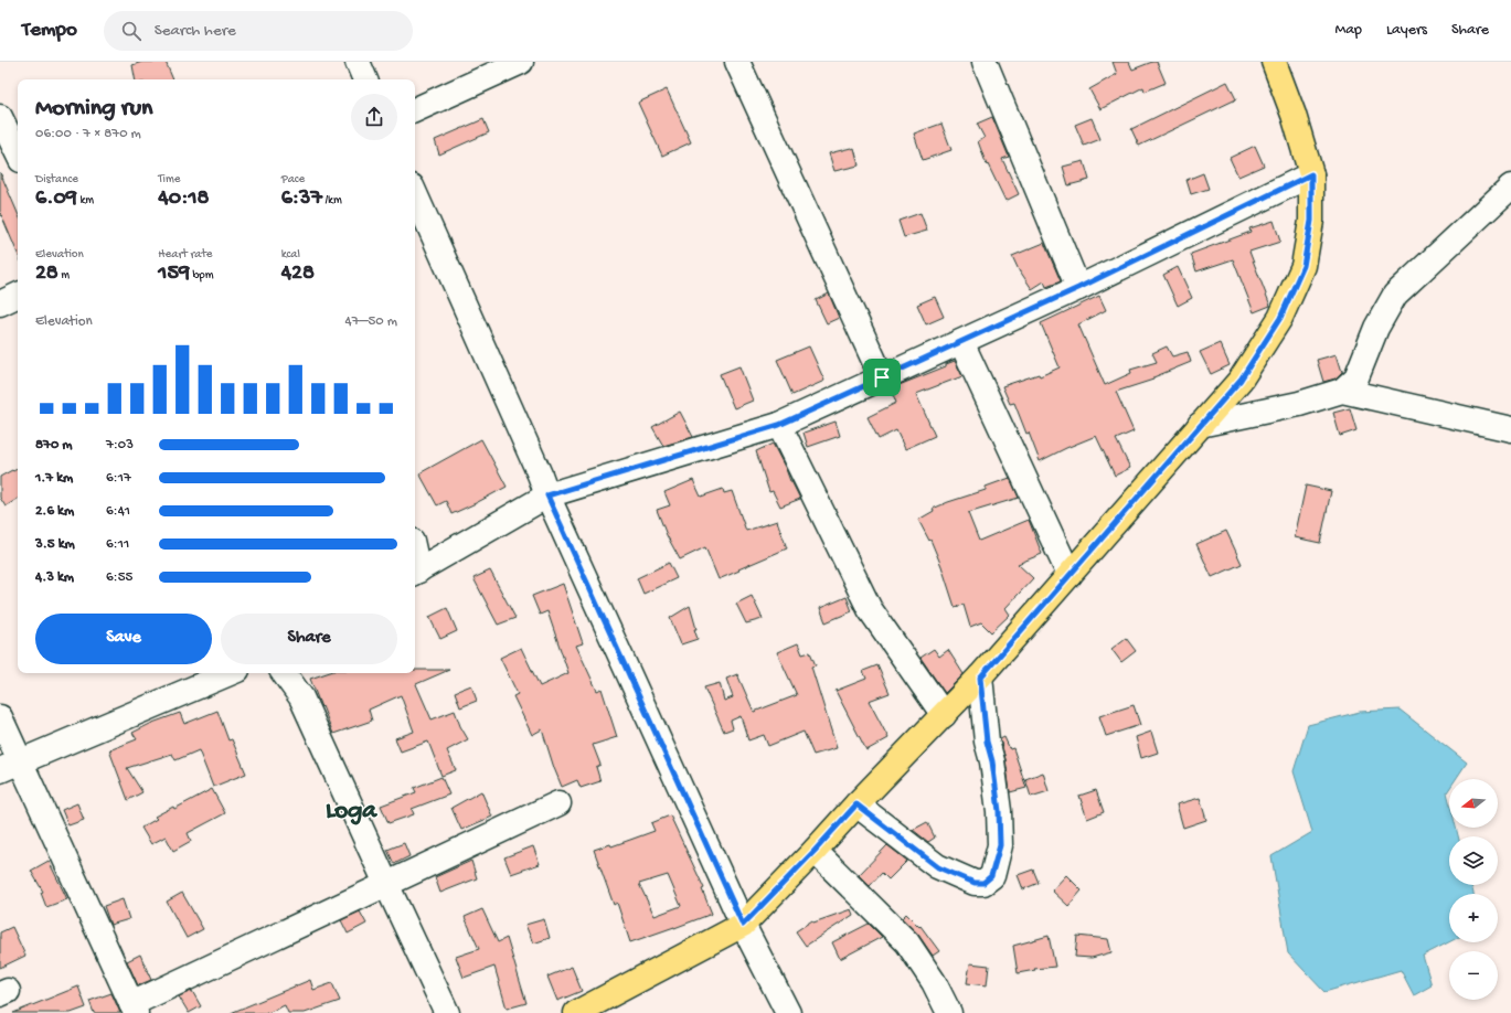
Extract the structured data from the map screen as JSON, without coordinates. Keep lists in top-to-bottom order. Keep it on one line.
{"districts":["Loga"],"north":"left","page":{"header":"Tempo","search":"Search here","nav":["Map","Layers","Share"],"heading":["Morning run","06:00 · 7 × 870 m"],"stats":[["Distance","6.09 km"],["Time","40:18"],["Pace","6:37 /km"],["Elevation","28 m"],["Heart rate","159 bpm"],["kcal","428"]],"chart":["Elevation","47–50 m"],"list":[{"name":"870 m","note":"7:03"},{"name":"1.7 km","note":"6:17"},{"name":"2.6 km","note":"6:41"},{"name":"3.5 km","note":"6:11"},{"name":"4.3 km","note":"6:55"}],"buttons":["Save","Share"],"map_buttons":["+","−"]}}
